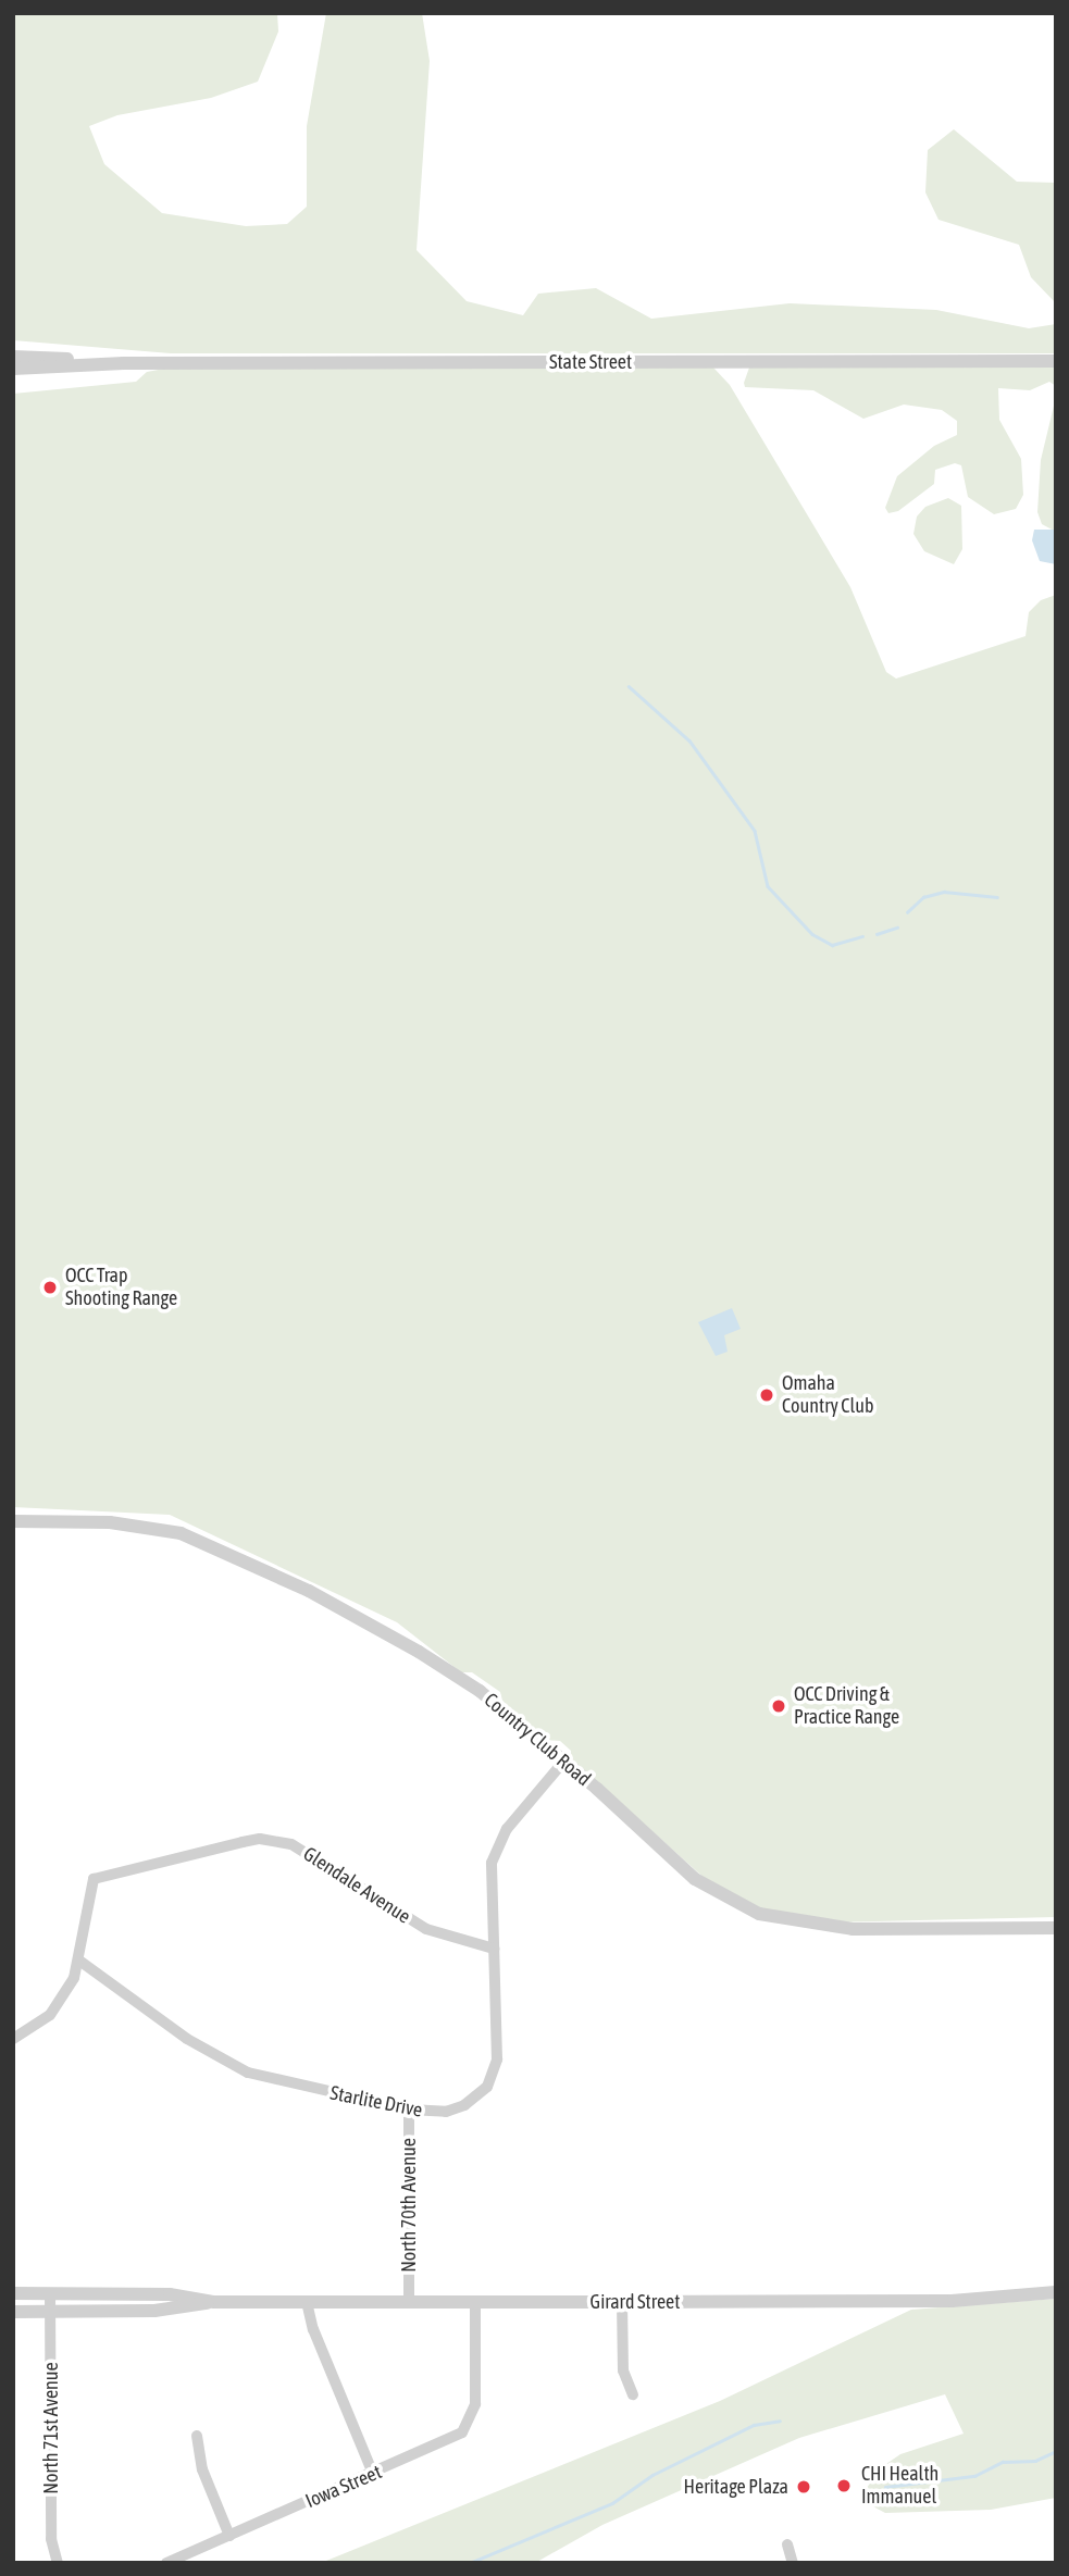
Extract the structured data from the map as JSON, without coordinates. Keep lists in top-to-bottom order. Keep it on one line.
{"streets":{"street":["State Street","Country Club Road","Glendale Avenue","Starlite Drive","North 70th Avenue","Girard Street","North 71st Avenue","Iowa Street"]},"crossings":[["Country Club Road","Starlite Drive"],["Glendale Avenue","Starlite Drive"],["Starlite Drive","North 70th Avenue"],["North 70th Avenue","Girard Street"],["Girard Street","North 71st Avenue"],["Girard Street","Iowa Street"]],"places":["OCC Trap Shooting Range","Omaha Country Club","OCC Driving & Practice Range","CHI Health Immanuel","Heritage Plaza"]}
